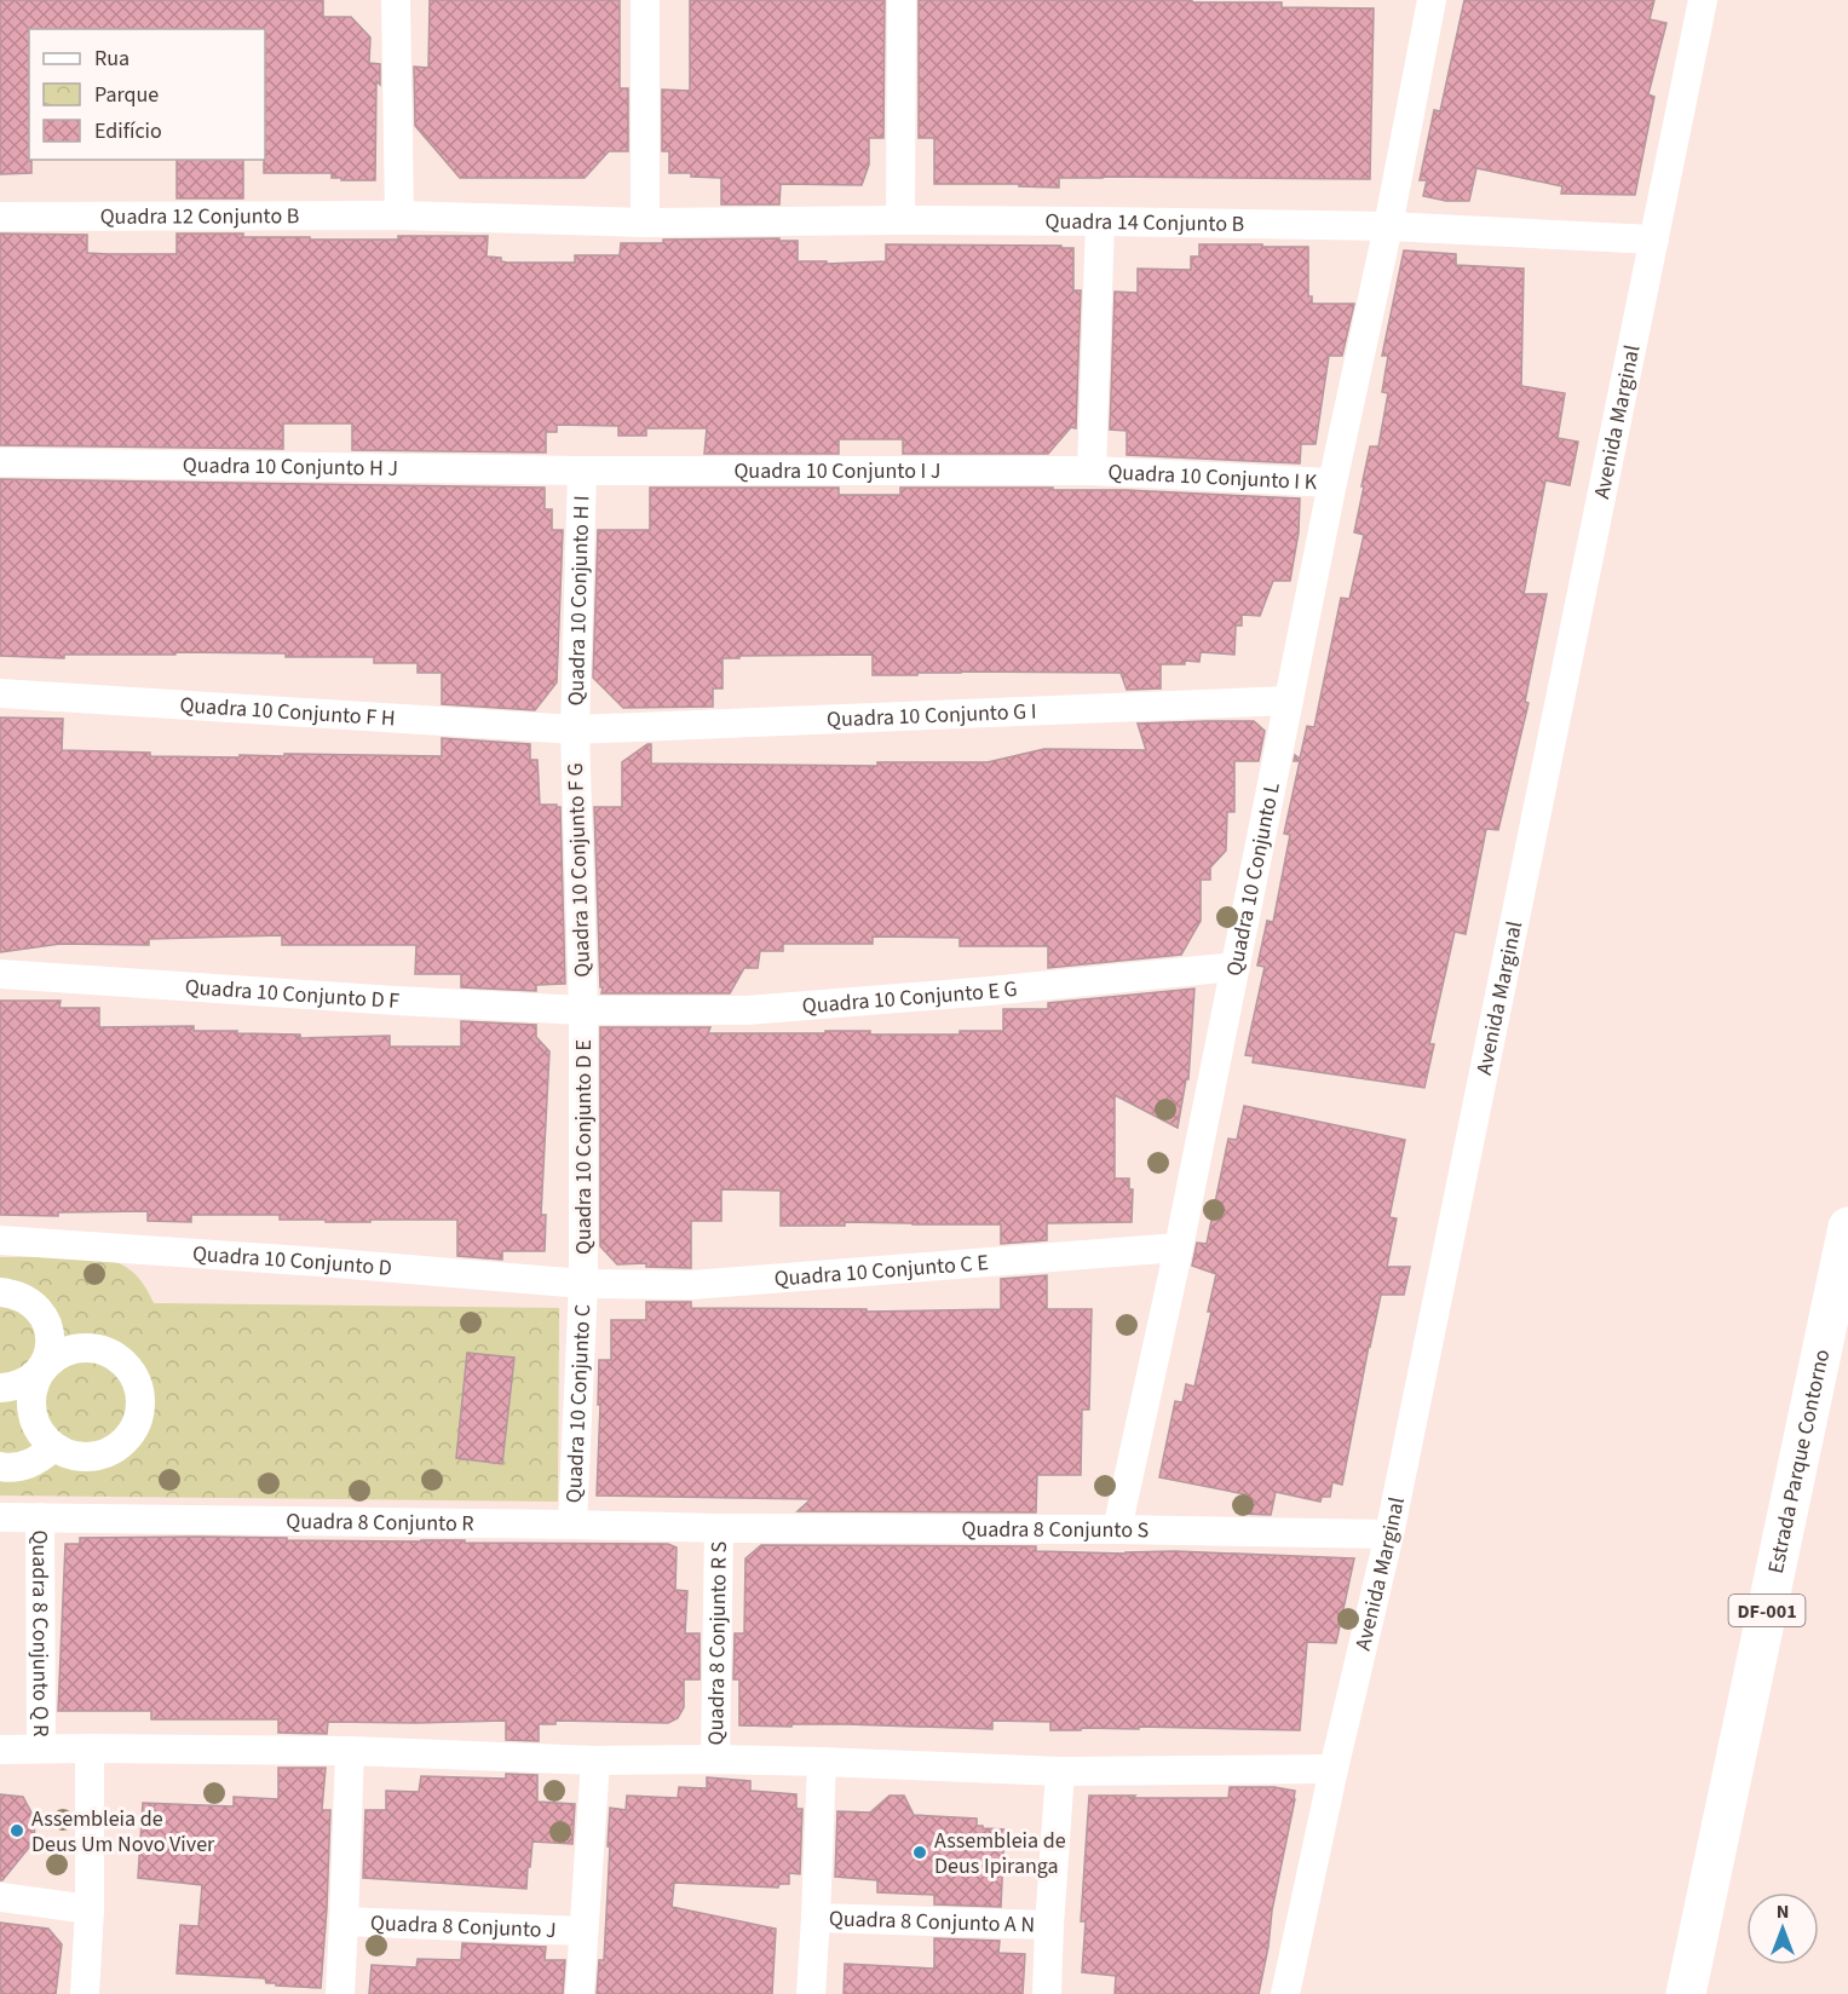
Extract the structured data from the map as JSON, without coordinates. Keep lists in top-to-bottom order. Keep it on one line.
{"streets":{"main road":["Estrada Parque Contorno","DF-001"],"street":["Quadra 12 Conjunto B","Quadra 14 Conjunto B","Avenida Marginal","Quadra 10 Conjunto H J","Quadra 10 Conjunto I J","Quadra 10 Conjunto I K","Quadra 10 Conjunto H I","Quadra 10 Conjunto F H","Quadra 10 Conjunto G I","Quadra 10 Conjunto F G","Quadra 10 Conjunto L","Quadra 10 Conjunto D F","Quadra 10 Conjunto E G","Quadra 10 Conjunto D E","Quadra 10 Conjunto D","Quadra 10 Conjunto C E","Quadra 10 Conjunto C","Quadra 8 Conjunto R","Quadra 8 Conjunto S","Quadra 8 Conjunto Q R","Quadra 8 Conjunto R S","Quadra 8 Conjunto A N","Quadra 8 Conjunto J"]},"crossings":[["Quadra 12 Conjunto B","Quadra 14 Conjunto B"],["Quadra 14 Conjunto B","Avenida Marginal"],["Quadra 14 Conjunto B","Quadra 10 Conjunto L"],["Avenida Marginal","Quadra 8 Conjunto S"],["Quadra 10 Conjunto H J","Quadra 10 Conjunto I J"],["Quadra 10 Conjunto H J","Quadra 10 Conjunto H I"],["Quadra 10 Conjunto I J","Quadra 10 Conjunto I K"],["Quadra 10 Conjunto I J","Quadra 10 Conjunto H I"],["Quadra 10 Conjunto I K","Quadra 10 Conjunto L"],["Quadra 10 Conjunto H I","Quadra 10 Conjunto F H"],["Quadra 10 Conjunto H I","Quadra 10 Conjunto G I"],["Quadra 10 Conjunto H I","Quadra 10 Conjunto F G"],["Quadra 10 Conjunto F H","Quadra 10 Conjunto G I"],["Quadra 10 Conjunto F H","Quadra 10 Conjunto F G"],["Quadra 10 Conjunto G I","Quadra 10 Conjunto F G"],["Quadra 10 Conjunto G I","Quadra 10 Conjunto L"],["Quadra 10 Conjunto F G","Quadra 10 Conjunto D F"],["Quadra 10 Conjunto F G","Quadra 10 Conjunto E G"],["Quadra 10 Conjunto F G","Quadra 10 Conjunto D E"],["Quadra 10 Conjunto L","Quadra 10 Conjunto E G"],["Quadra 10 Conjunto L","Quadra 10 Conjunto C E"],["Quadra 10 Conjunto L","Quadra 8 Conjunto S"],["Quadra 10 Conjunto D F","Quadra 10 Conjunto E G"],["Quadra 10 Conjunto D F","Quadra 10 Conjunto D E"],["Quadra 10 Conjunto E G","Quadra 10 Conjunto D E"],["Quadra 10 Conjunto D E","Quadra 10 Conjunto D"],["Quadra 10 Conjunto D E","Quadra 10 Conjunto C E"],["Quadra 10 Conjunto D E","Quadra 10 Conjunto C"],["Quadra 10 Conjunto D","Quadra 10 Conjunto C E"],["Quadra 10 Conjunto D","Quadra 10 Conjunto C"],["Quadra 10 Conjunto C E","Quadra 10 Conjunto C"],["Quadra 10 Conjunto C","Quadra 8 Conjunto R"],["Quadra 8 Conjunto R","Quadra 8 Conjunto S"],["Quadra 8 Conjunto R","Quadra 8 Conjunto Q R"],["Quadra 8 Conjunto R","Quadra 8 Conjunto R S"],["Quadra 8 Conjunto S","Quadra 8 Conjunto R S"]],"places":["Assembleia de Deus Um Novo Viver","Assembleia de Deus Ipiranga"],"legend":["Rua","Parque","Edifício"],"north":"top"}
